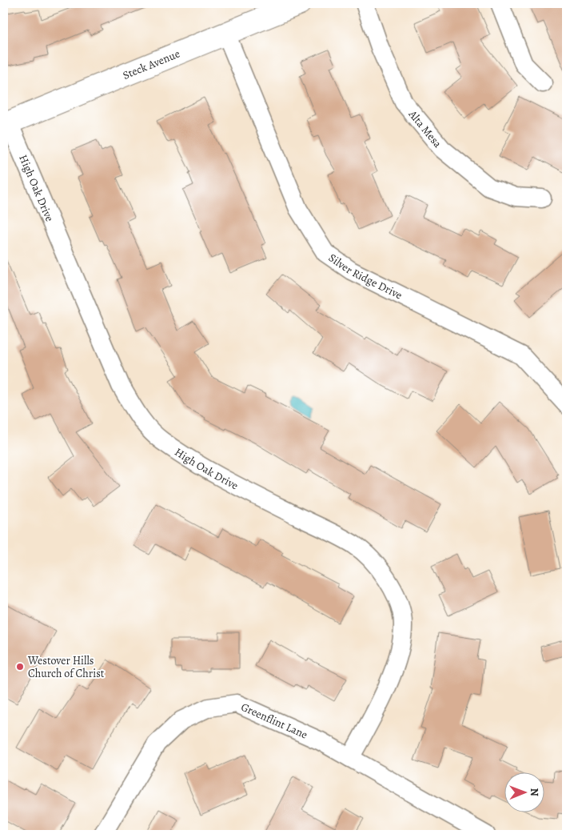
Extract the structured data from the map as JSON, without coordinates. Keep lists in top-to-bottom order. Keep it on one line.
{"streets":{"street":["Steck Avenue","Alta Mesa","High Oak Drive","Silver Ridge Drive","Greenflint Lane"]},"crossings":[["Steck Avenue","High Oak Drive"],["Steck Avenue","Silver Ridge Drive"],["High Oak Drive","Greenflint Lane"]],"places":["Westover Hills Church of Christ"],"north":"right"}
